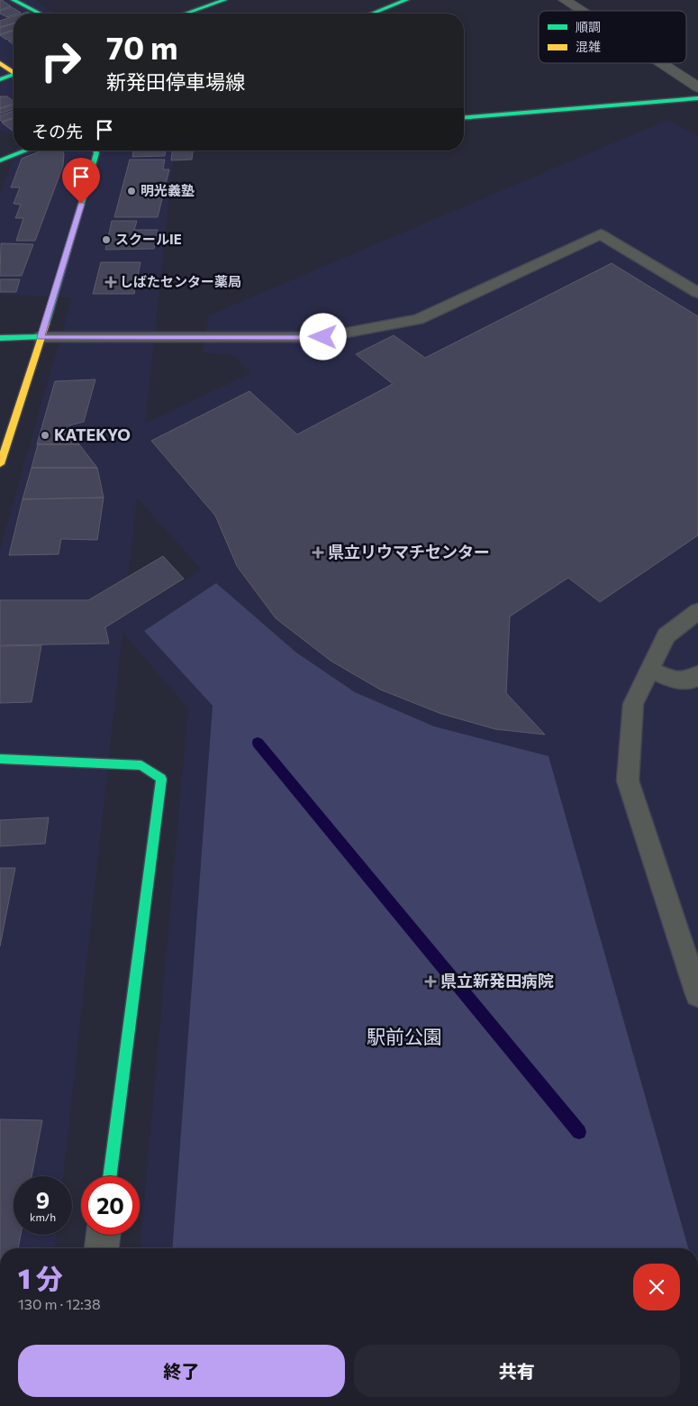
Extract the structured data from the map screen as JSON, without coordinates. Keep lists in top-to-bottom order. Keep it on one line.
{"parks":["駅前公園"],"places":{"other":["明光義塾","スクールIE","KATEKYO"],"health":["しばたセンター薬局","県立リウマチセンター","県立新発田病院"]},"legend":["順調","混雑"],"page":{"turn":["70 m","新発田停車場線"],"then":"その先","speed":"9 km/h","limit":"20","heading":["1 分","130 m · 12:38"],"buttons":["終了","共有"]}}
